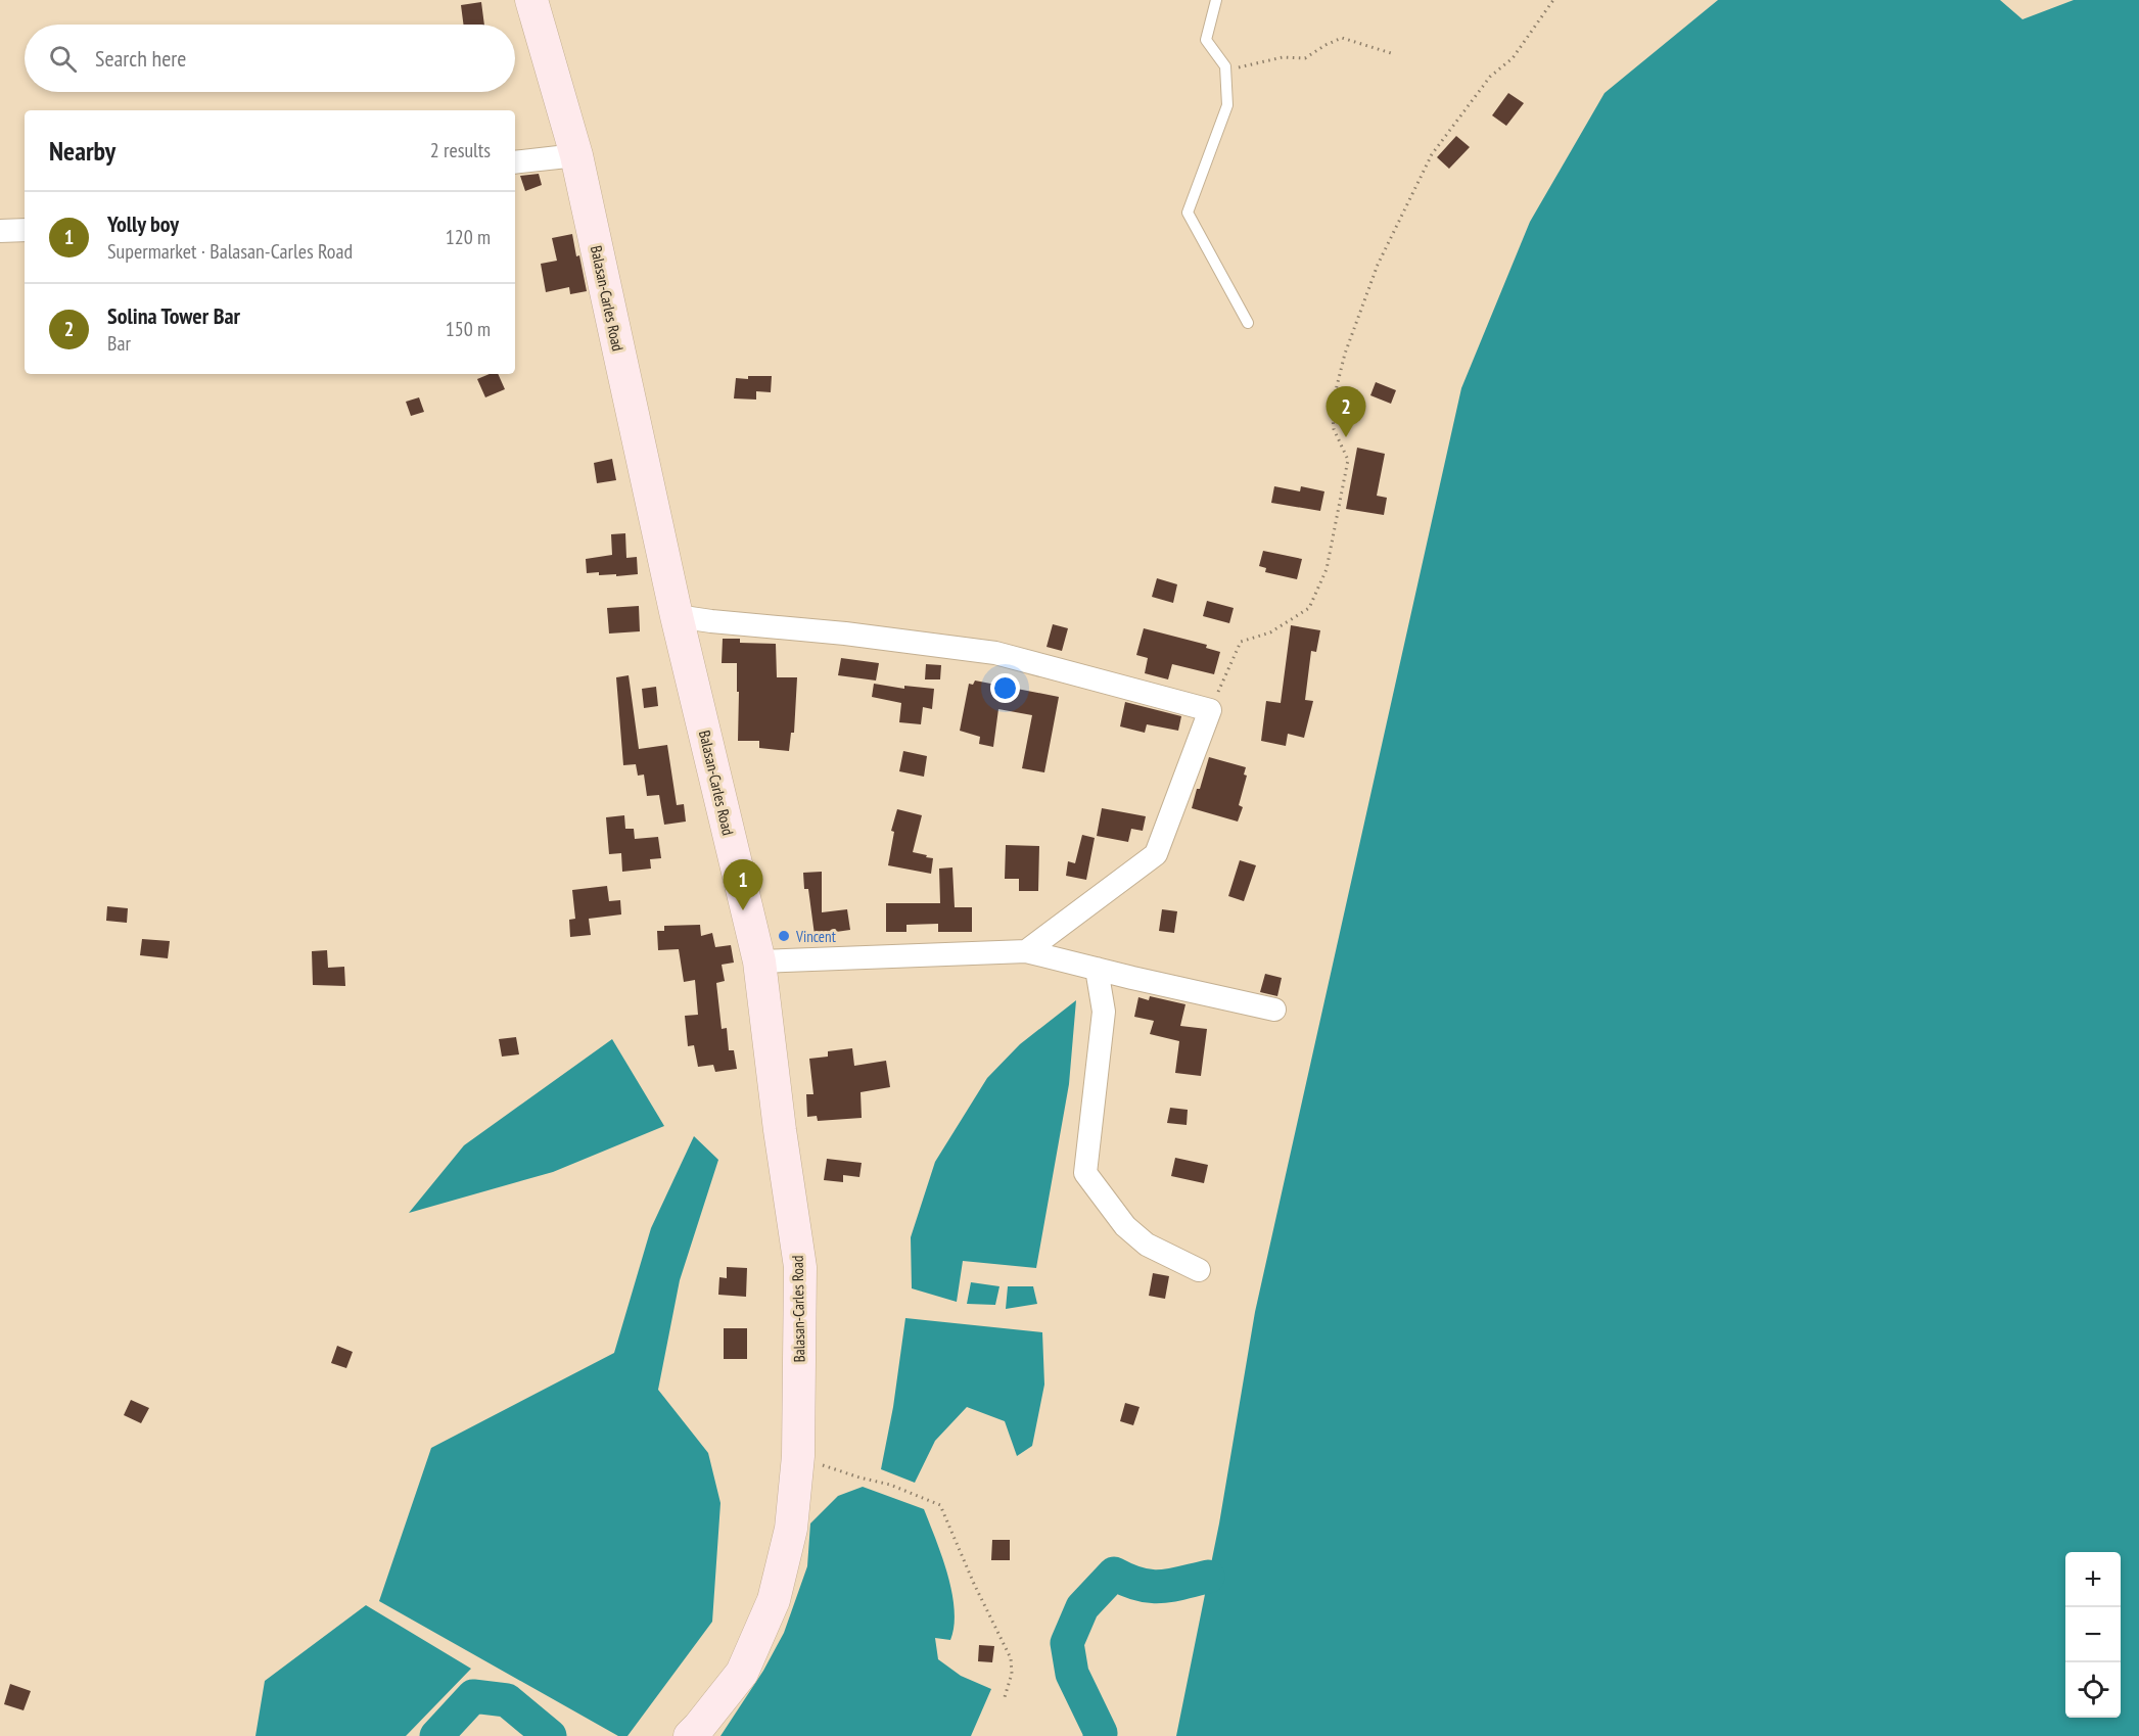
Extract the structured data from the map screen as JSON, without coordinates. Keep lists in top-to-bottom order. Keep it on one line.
{"streets":{"main road":["Balasan-Carles Road"]},"places":["Vincent"],"page":{"search":"Search here","heading":["Nearby","2 results"],"list":[{"mark":"1","name":"Yolly boy","note":"Supermarket · Balasan-Carles Road","value":"120 m"},{"mark":"2","name":"Solina Tower Bar","note":"Bar","value":"150 m"}],"pins":["2","1"],"map_buttons":["+","−"]}}
